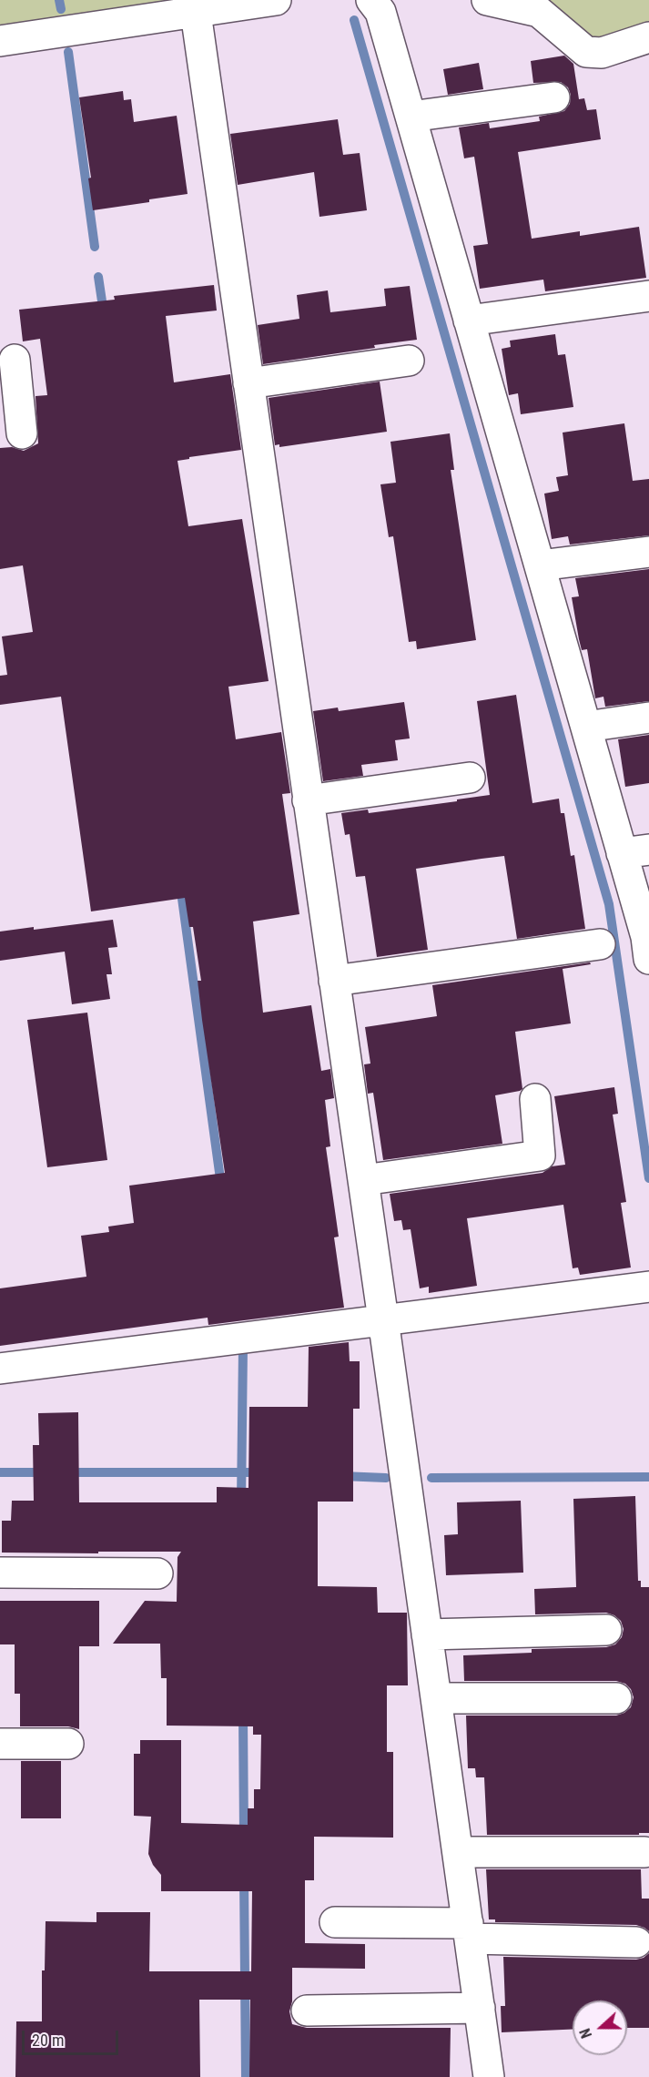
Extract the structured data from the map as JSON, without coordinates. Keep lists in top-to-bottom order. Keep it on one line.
{"scale_bar":"20 m","north":"left"}
